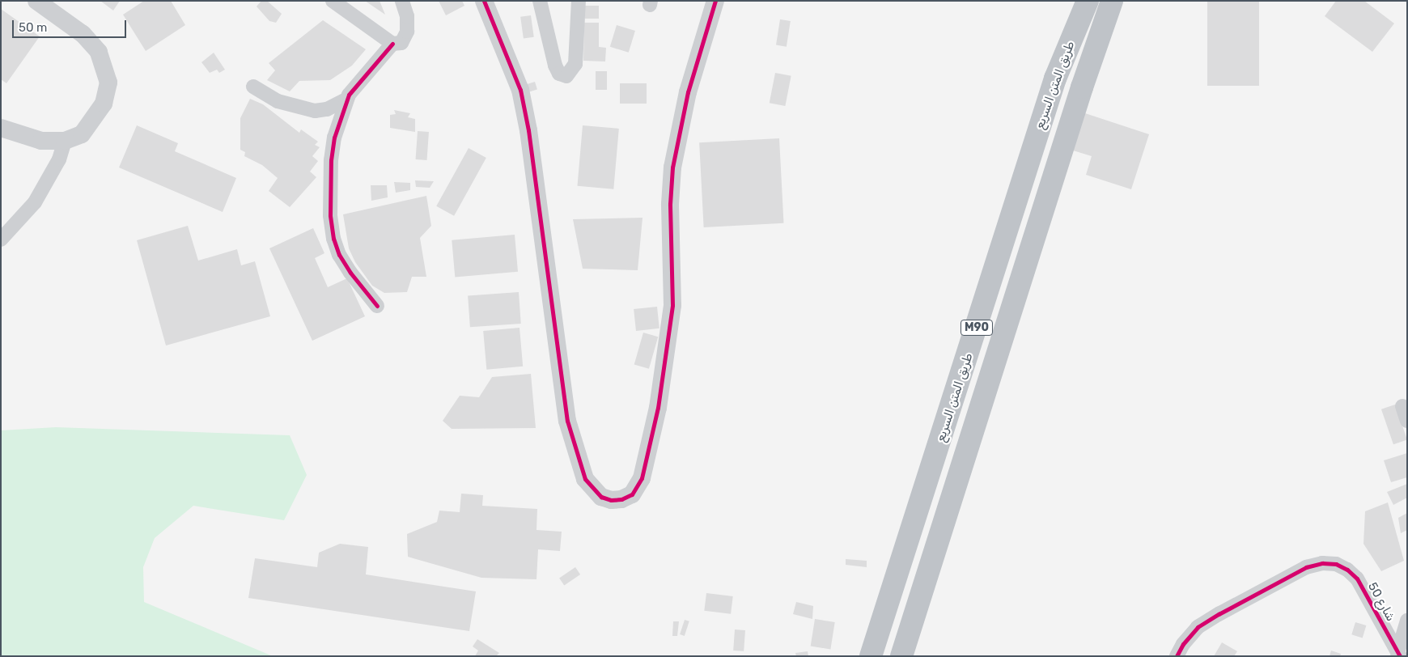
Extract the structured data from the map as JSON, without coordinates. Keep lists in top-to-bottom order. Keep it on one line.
{"streets":{"highway":["طريق المتن السريع","M90"],"street":["شارع 50"]},"scale_bar":"50 m"}
